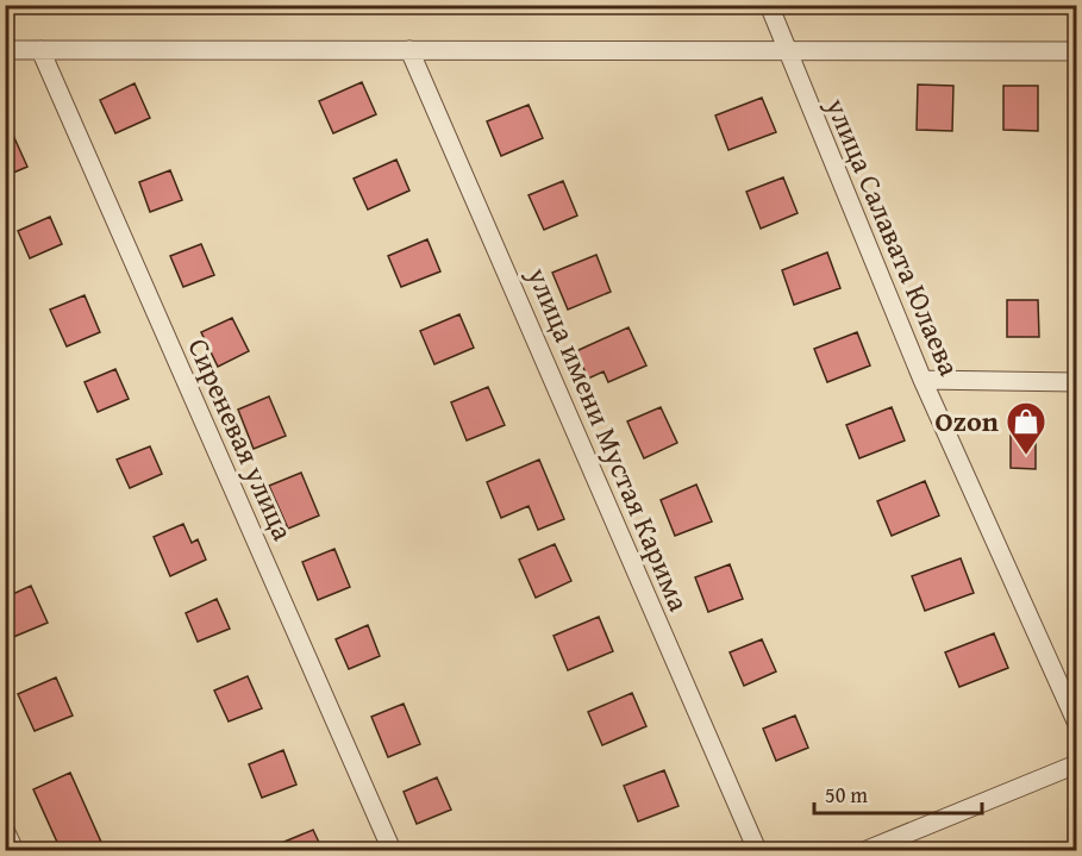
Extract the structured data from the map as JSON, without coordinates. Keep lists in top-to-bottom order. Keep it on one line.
{"streets":{"street":["улица Салавата Юлаева","Сиреневая улица","улица имени Мустая Карима"]},"places":{"shop":["Ozon"]},"scale_bar":"50 m"}
